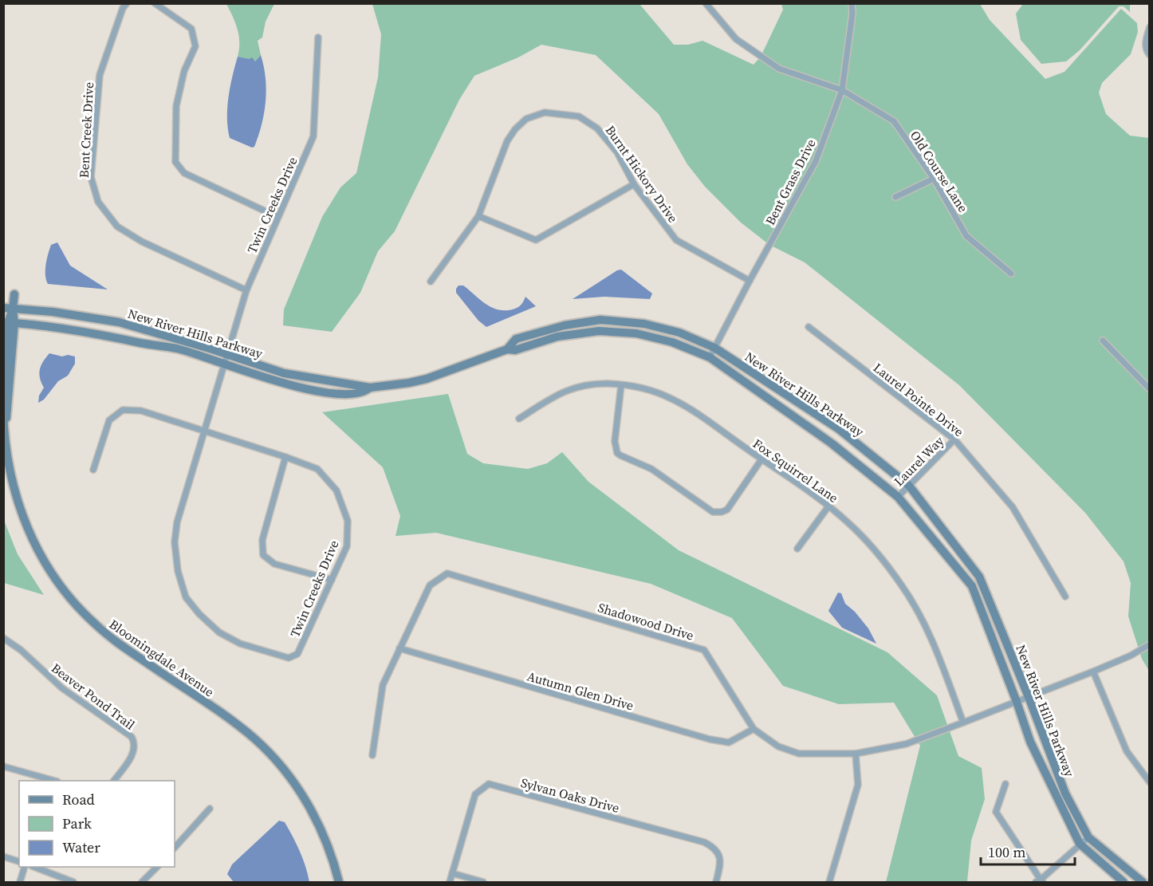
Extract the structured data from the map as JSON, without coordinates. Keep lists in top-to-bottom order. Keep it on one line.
{"streets":{"street":["Bent Creek Drive","Old Course Lane","Burnt Hickory Drive","Bent Grass Drive","Twin Creeks Drive","New River Hills Parkway","Laurel Pointe Drive","Laurel Way","Fox Squirrel Lane","Shadowood Drive","Bloomingdale Avenue","Autumn Glen Drive","Beaver Pond Trail","Sylvan Oaks Drive"]},"crossings":[["Bent Creek Drive","Twin Creeks Drive"],["Old Course Lane","Bent Grass Drive"],["Burnt Hickory Drive","Bent Grass Drive"],["Bent Grass Drive","New River Hills Parkway"],["Twin Creeks Drive","New River Hills Parkway"],["New River Hills Parkway","Laurel Way"],["New River Hills Parkway","Shadowood Drive"],["New River Hills Parkway","Bloomingdale Avenue"],["Laurel Pointe Drive","Laurel Way"],["Fox Squirrel Lane","Shadowood Drive"],["Shadowood Drive","Autumn Glen Drive"]],"legend":["Road","Park","Water"],"scale_bar":"100 m"}
